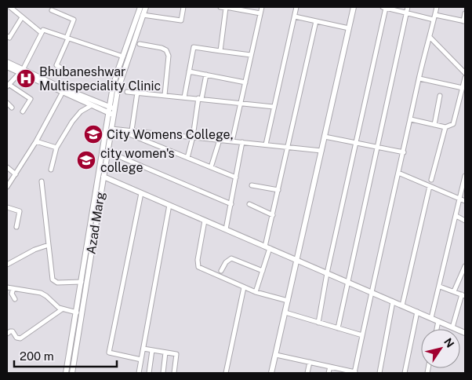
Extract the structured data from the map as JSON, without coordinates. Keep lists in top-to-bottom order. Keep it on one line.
{"streets":{"street":["Azad Marg"]},"places":{"hospital":["Bhubaneshwar Multispeciality Clinic"],"school or university":["City Womens College,","city women's college"]},"scale_bar":"200 m","north":"top right"}
